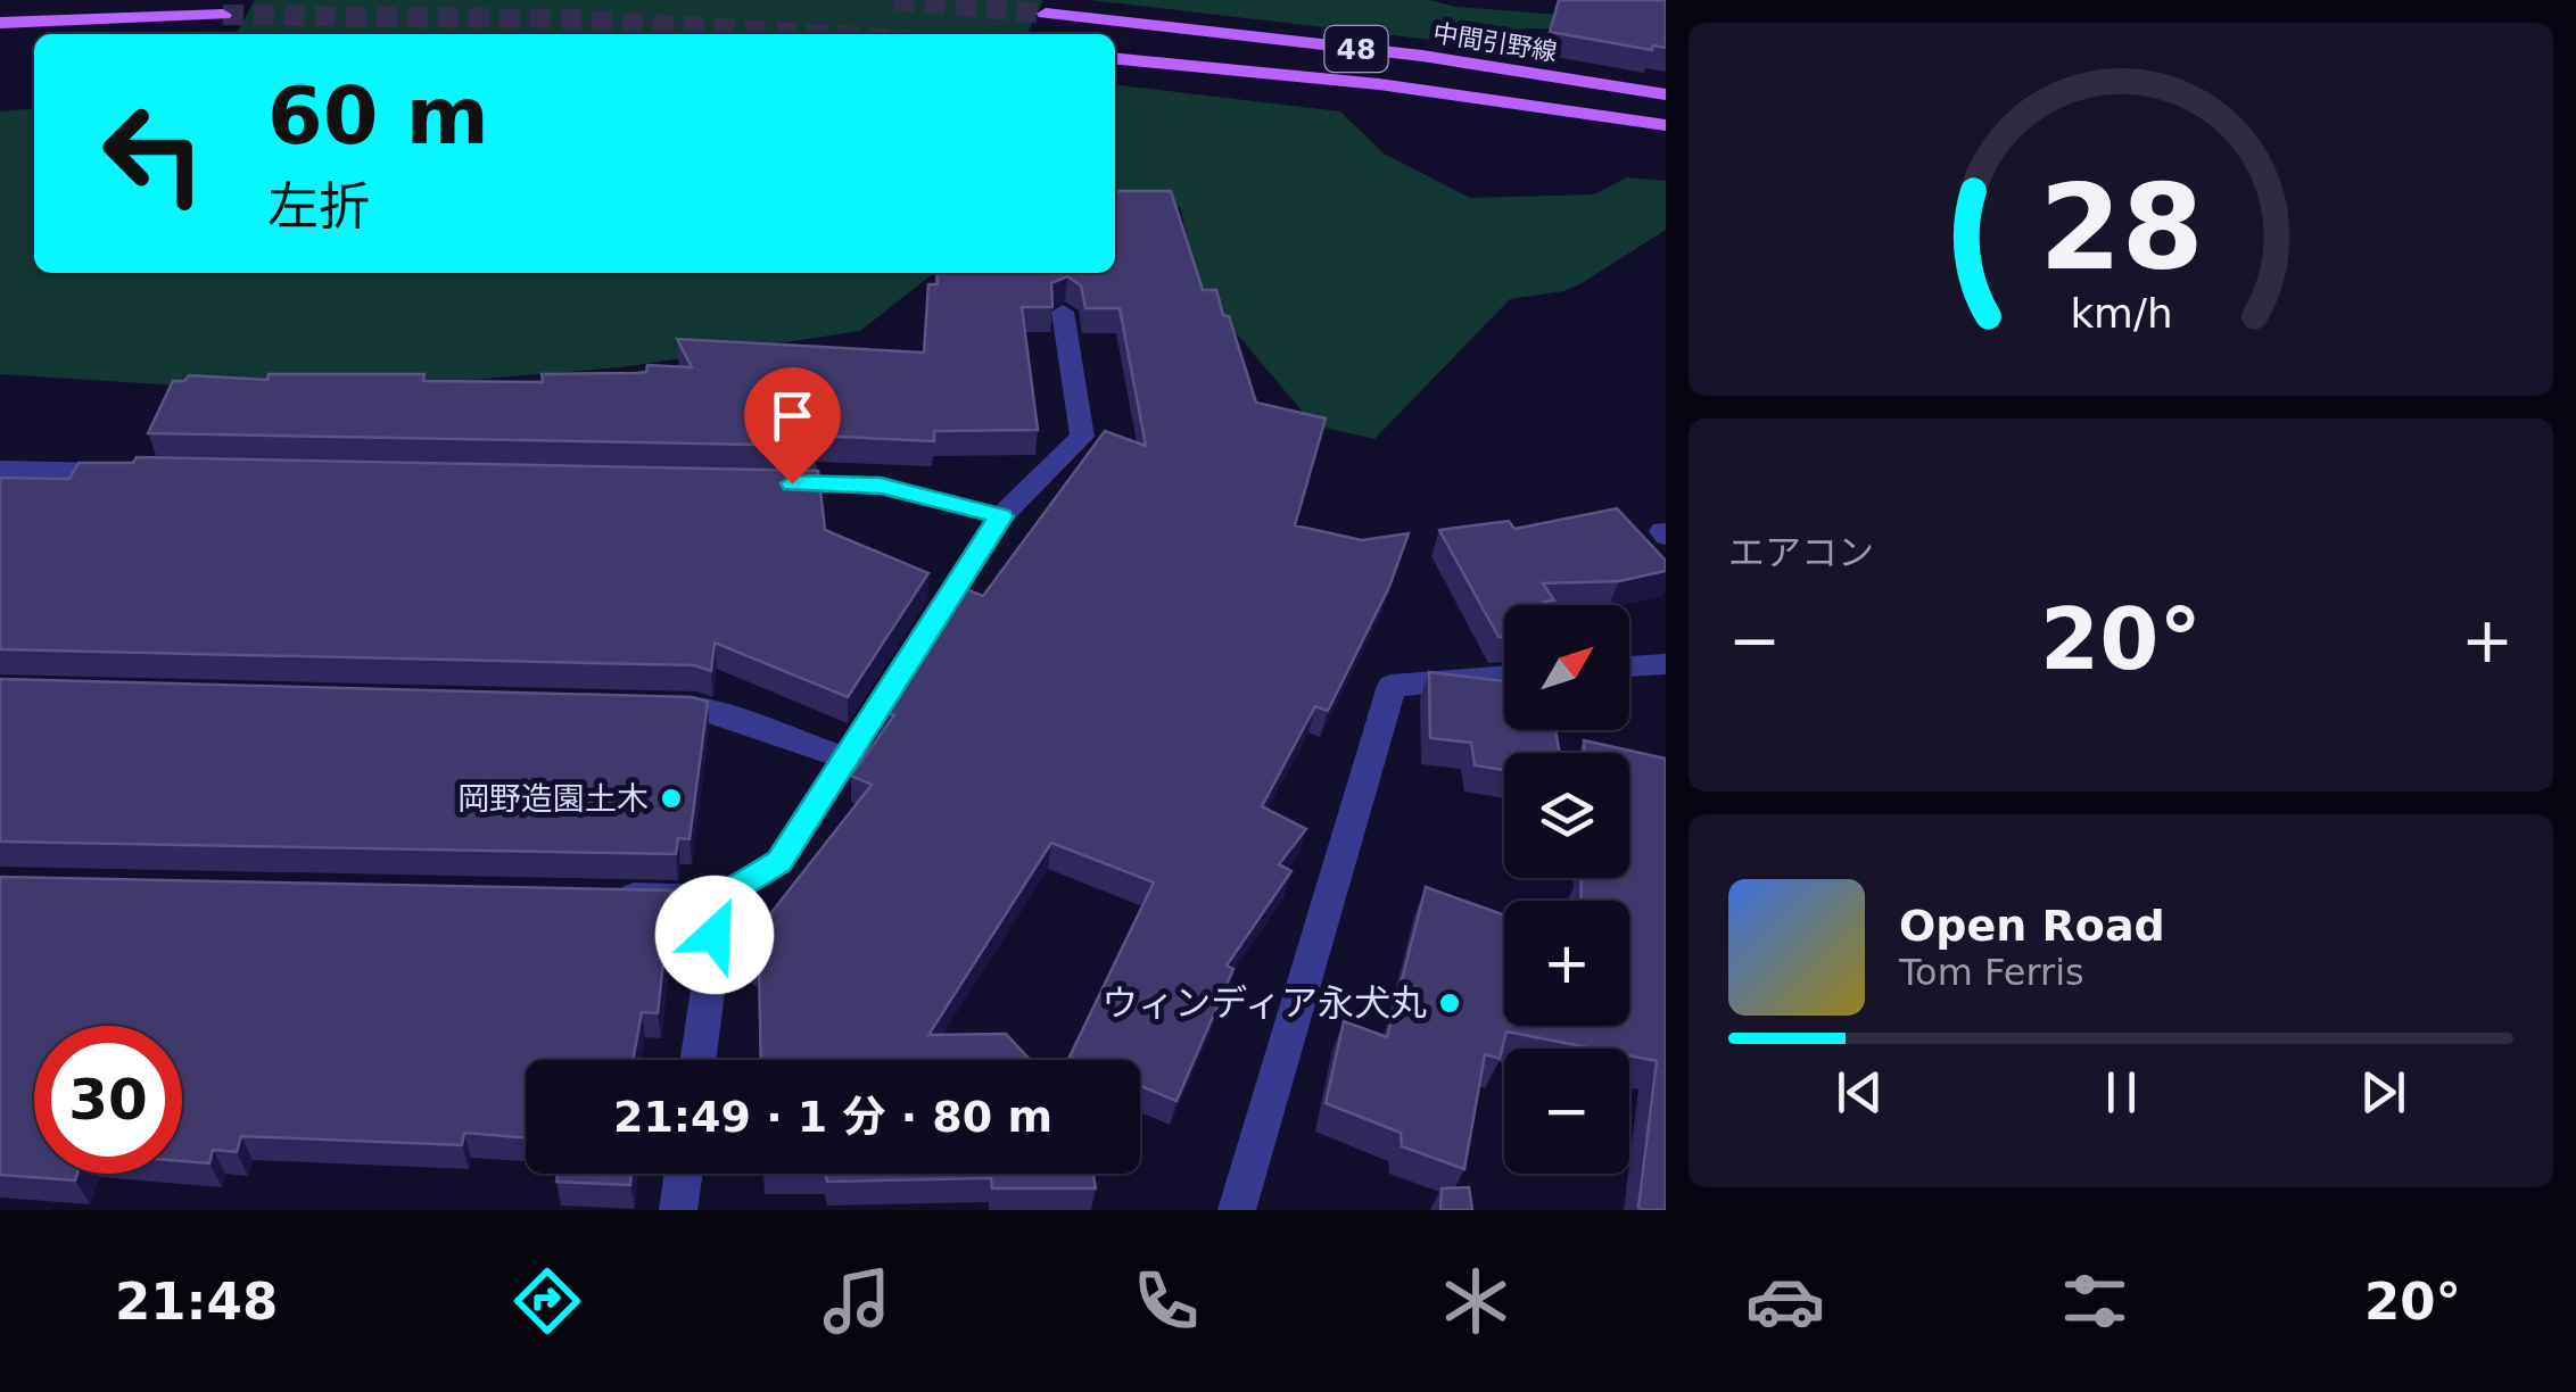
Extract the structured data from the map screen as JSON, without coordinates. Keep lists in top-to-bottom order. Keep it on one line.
{"streets":{"main road":["中間引野線","48"]},"places":["岡野造園土木","ウィンディア永犬丸"],"north":"top right","page":{"turn":["60 m","左折"],"tile":"エアコン","heat":["−","20°","+"],"map_buttons":["+","−"],"song":["Open Road","Tom Ferris"],"limit":"30","trip":"21:49 · 1 分 · 80 m","tabs":["21:48","20°"],"gauge":["28","km/h"]}}
